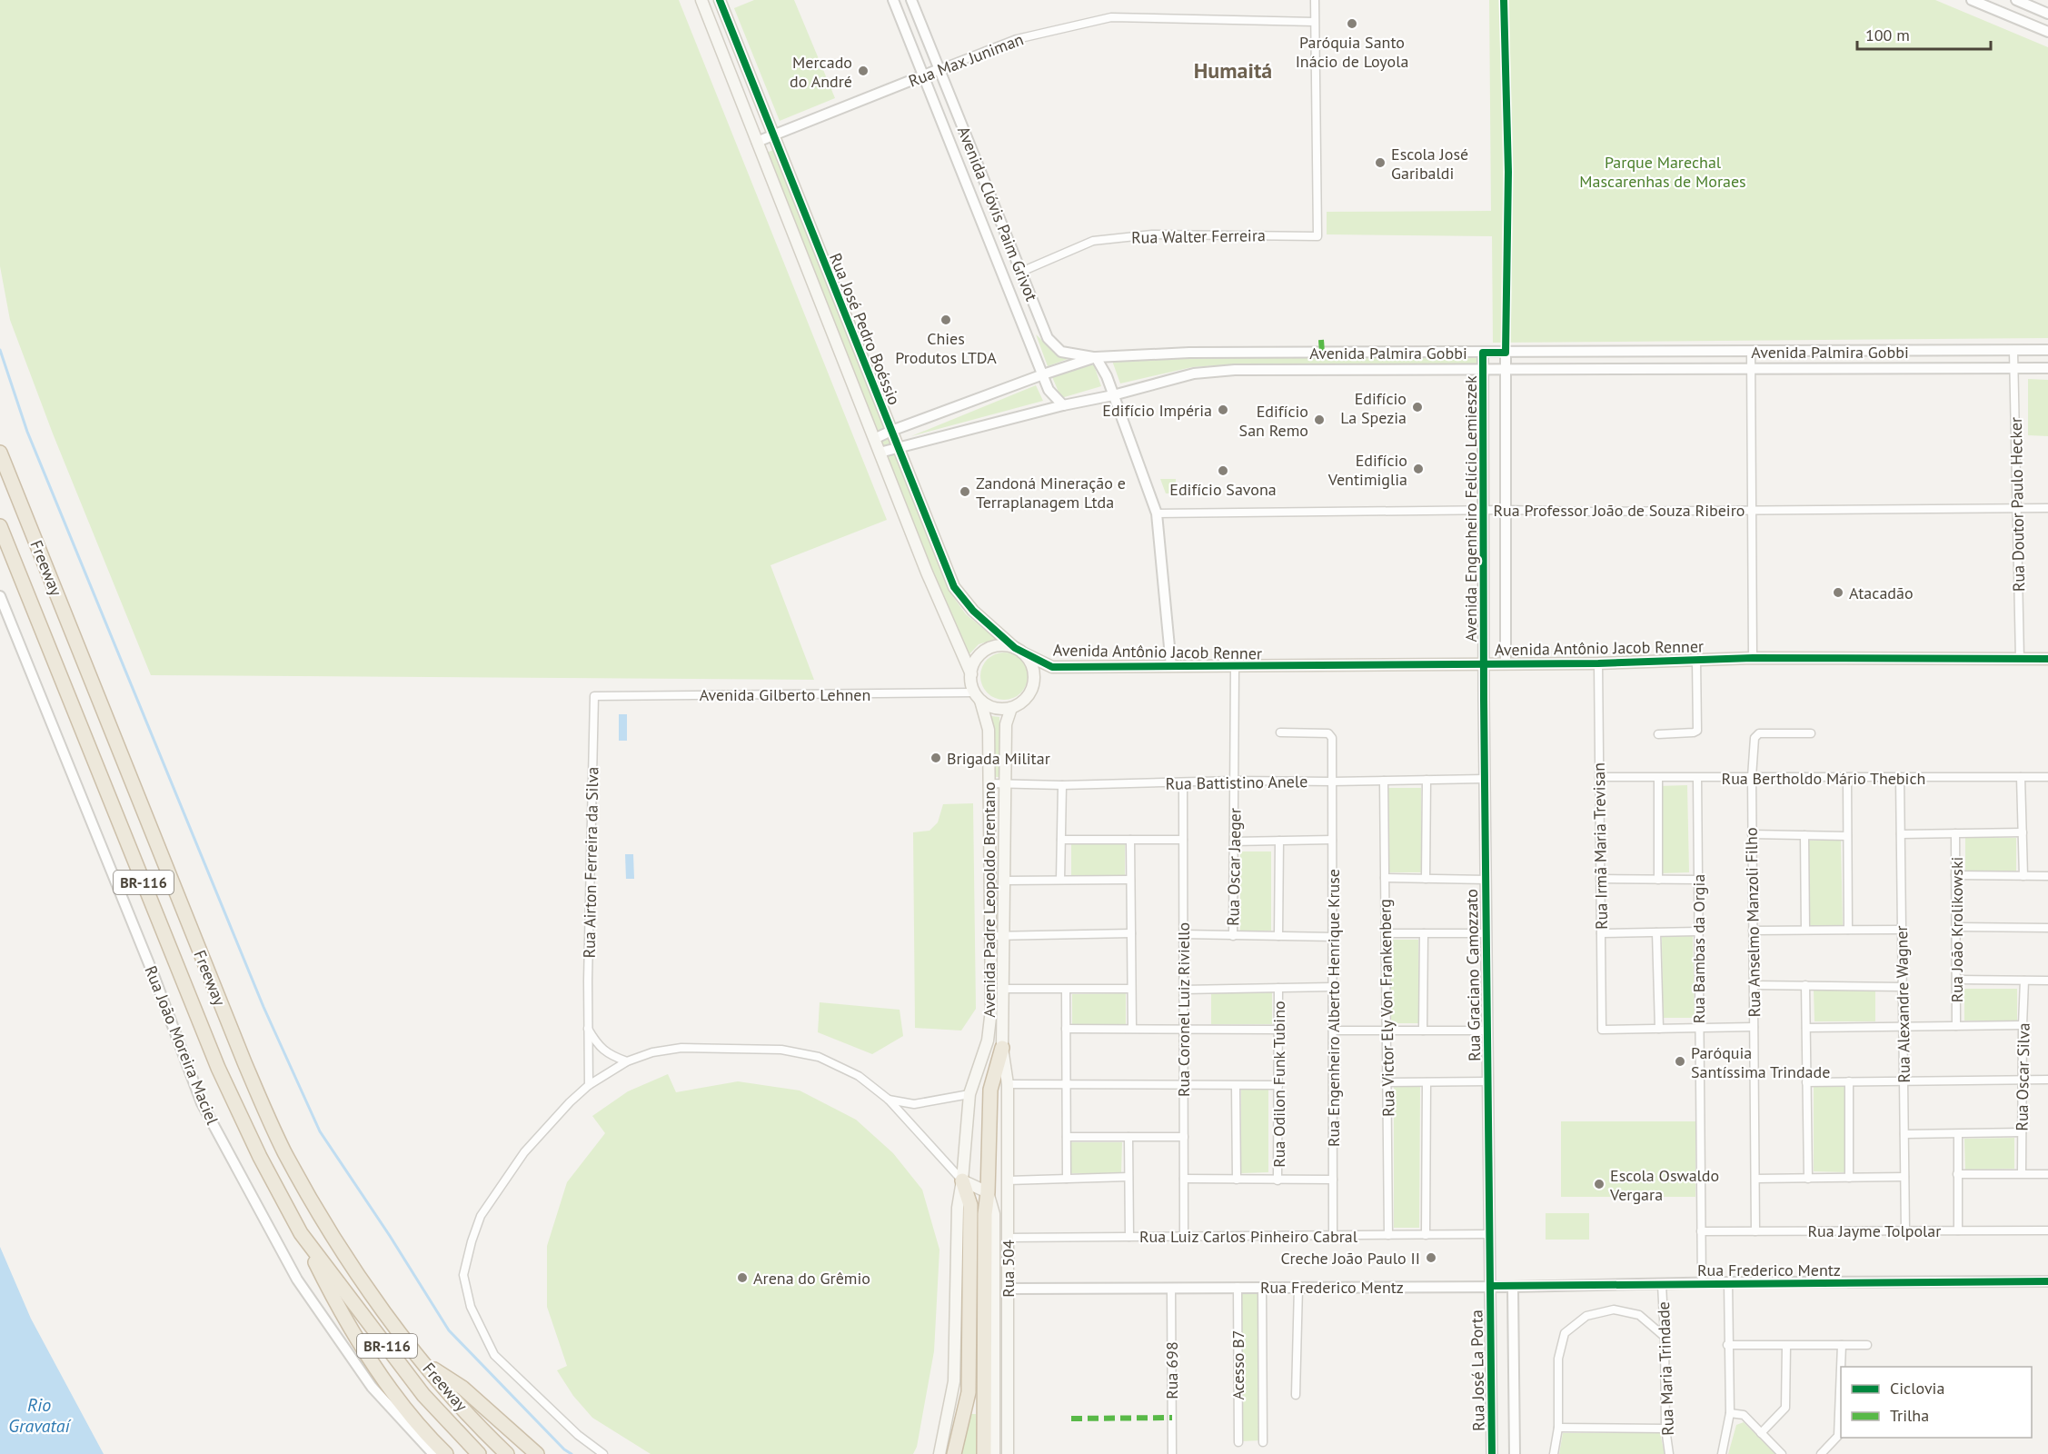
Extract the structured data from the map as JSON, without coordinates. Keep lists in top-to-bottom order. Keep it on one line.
{"streets":{"highway":["Freeway","BR-116"],"main road":["Rua José Pedro Boéssio","Avenida Antônio Jacob Renner","Avenida Padre Leopoldo Brentano","Rua 504"],"street":["Rua Max Juniman","Avenida Clóvis Paim Grivot","Rua Walter Ferreira","Avenida Palmira Gobbi","Rua Doutor Paulo Hecker","Avenida Engenheiro Felício Lemieszek","Rua Professor João de Souza Ribeiro","Avenida Gilberto Lehnen","Rua Bertholdo Mário Thebich","Rua Battistino Anele","Rua Irmã Maria Trevisan","Rua Airton Ferreira da Silva","Rua Oscar Jaeger","Rua Anselmo Manzoli Filho","Rua João Krolikowski","Rua Bambas da Orgia","Rua Graciano Camozzato","Rua Alexandre Wagner","Rua Engenheiro Alberto Henrique Kruse","Rua Victor Ely Von Frankenberg","Rua Coronel Luiz Riviello","Rua João Moreira Maciel","Rua Oscar Silva","Rua Odilon Funk Tubino","Rua Jayme Tolpolar","Rua Luiz Carlos Pinheiro Cabral","Rua Frederico Mentz","Acesso B7","Rua Maria Trindade","Rua 698","Rua José La Porta"]},"crossings":[["Rua Max Juniman","Avenida Clóvis Paim Grivot"],["Rua Max Juniman","Rua Walter Ferreira"],["Rua Max Juniman","Rua José Pedro Boéssio"],["Avenida Clóvis Paim Grivot","Rua Walter Ferreira"],["Avenida Clóvis Paim Grivot","Avenida Palmira Gobbi"],["Rua José Pedro Boéssio","Avenida Palmira Gobbi"],["Rua José Pedro Boéssio","Avenida Antônio Jacob Renner"],["Rua José Pedro Boéssio","Avenida Gilberto Lehnen"],["Rua José Pedro Boéssio","Avenida Padre Leopoldo Brentano"],["Avenida Palmira Gobbi","Rua Doutor Paulo Hecker"],["Avenida Palmira Gobbi","Avenida Engenheiro Felício Lemieszek"],["Rua Doutor Paulo Hecker","Rua Professor João de Souza Ribeiro"],["Rua Doutor Paulo Hecker","Avenida Antônio Jacob Renner"],["Avenida Engenheiro Felício Lemieszek","Rua Professor João de Souza Ribeiro"],["Avenida Engenheiro Felício Lemieszek","Avenida Antônio Jacob Renner"],["Avenida Engenheiro Felício Lemieszek","Rua Graciano Camozzato"],["Avenida Antônio Jacob Renner","Avenida Gilberto Lehnen"],["Avenida Antônio Jacob Renner","Rua Irmã Maria Trevisan"],["Avenida Antônio Jacob Renner","Rua Oscar Jaeger"],["Avenida Antônio Jacob Renner","Avenida Padre Leopoldo Brentano"],["Avenida Antônio Jacob Renner","Rua Graciano Camozzato"],["Avenida Gilberto Lehnen","Rua Airton Ferreira da Silva"],["Avenida Gilberto Lehnen","Avenida Padre Leopoldo Brentano"],["Rua Bertholdo Mário Thebich","Rua Irmã Maria Trevisan"],["Rua Bertholdo Mário Thebich","Rua Anselmo Manzoli Filho"],["Rua Bertholdo Mário Thebich","Rua Bambas da Orgia"],["Rua Bertholdo Mário Thebich","Rua Alexandre Wagner"],["Rua Battistino Anele","Rua Oscar Jaeger"],["Rua Battistino Anele","Avenida Padre Leopoldo Brentano"],["Rua Battistino Anele","Rua Graciano Camozzato"],["Rua Battistino Anele","Rua Engenheiro Alberto Henrique Kruse"],["Rua Battistino Anele","Rua Victor Ely Von Frankenberg"],["Rua Battistino Anele","Rua Coronel Luiz Riviello"],["Avenida Padre Leopoldo Brentano","Rua 504"],["Rua Anselmo Manzoli Filho","Rua Jayme Tolpolar"],["Rua Bambas da Orgia","Rua Jayme Tolpolar"],["Rua Bambas da Orgia","Rua Frederico Mentz"],["Rua Graciano Camozzato","Rua Luiz Carlos Pinheiro Cabral"],["Rua Graciano Camozzato","Rua Frederico Mentz"],["Rua Graciano Camozzato","Rua José La Porta"],["Rua Alexandre Wagner","Rua Jayme Tolpolar"],["Rua Engenheiro Alberto Henrique Kruse","Rua Luiz Carlos Pinheiro Cabral"],["Rua Victor Ely Von Frankenberg","Rua Luiz Carlos Pinheiro Cabral"],["Rua Coronel Luiz Riviello","Rua Luiz Carlos Pinheiro Cabral"],["Rua Luiz Carlos Pinheiro Cabral","Rua 504"],["Rua 504","Rua Frederico Mentz"],["Rua Frederico Mentz","Acesso B7"],["Rua Frederico Mentz","Rua Maria Trindade"],["Rua Frederico Mentz","Rua 698"],["Rua Frederico Mentz","Rua José La Porta"]],"districts":["Humaitá"],"water":["Rio Gravataí"],"parks":["Parque Marechal Mascarenhas de Moraes"],"places":["Paróquia Santo Inácio de Loyola","Mercado do André","Escola José Garibaldi","Chies Produtos LTDA","Edifício La Spezia","Edifício Impéria","Edifício San Remo","Edifício Ventimiglia","Edifício Savona","Zandoná Mineração e Terraplanagem Ltda","Atacadão","Brigada Militar","Paróquia Santíssima Trindade","Escola Oswaldo Vergara","Creche João Paulo II","Arena do Grêmio"],"legend":["Ciclovia","Trilha"],"scale_bar":"100 m"}
